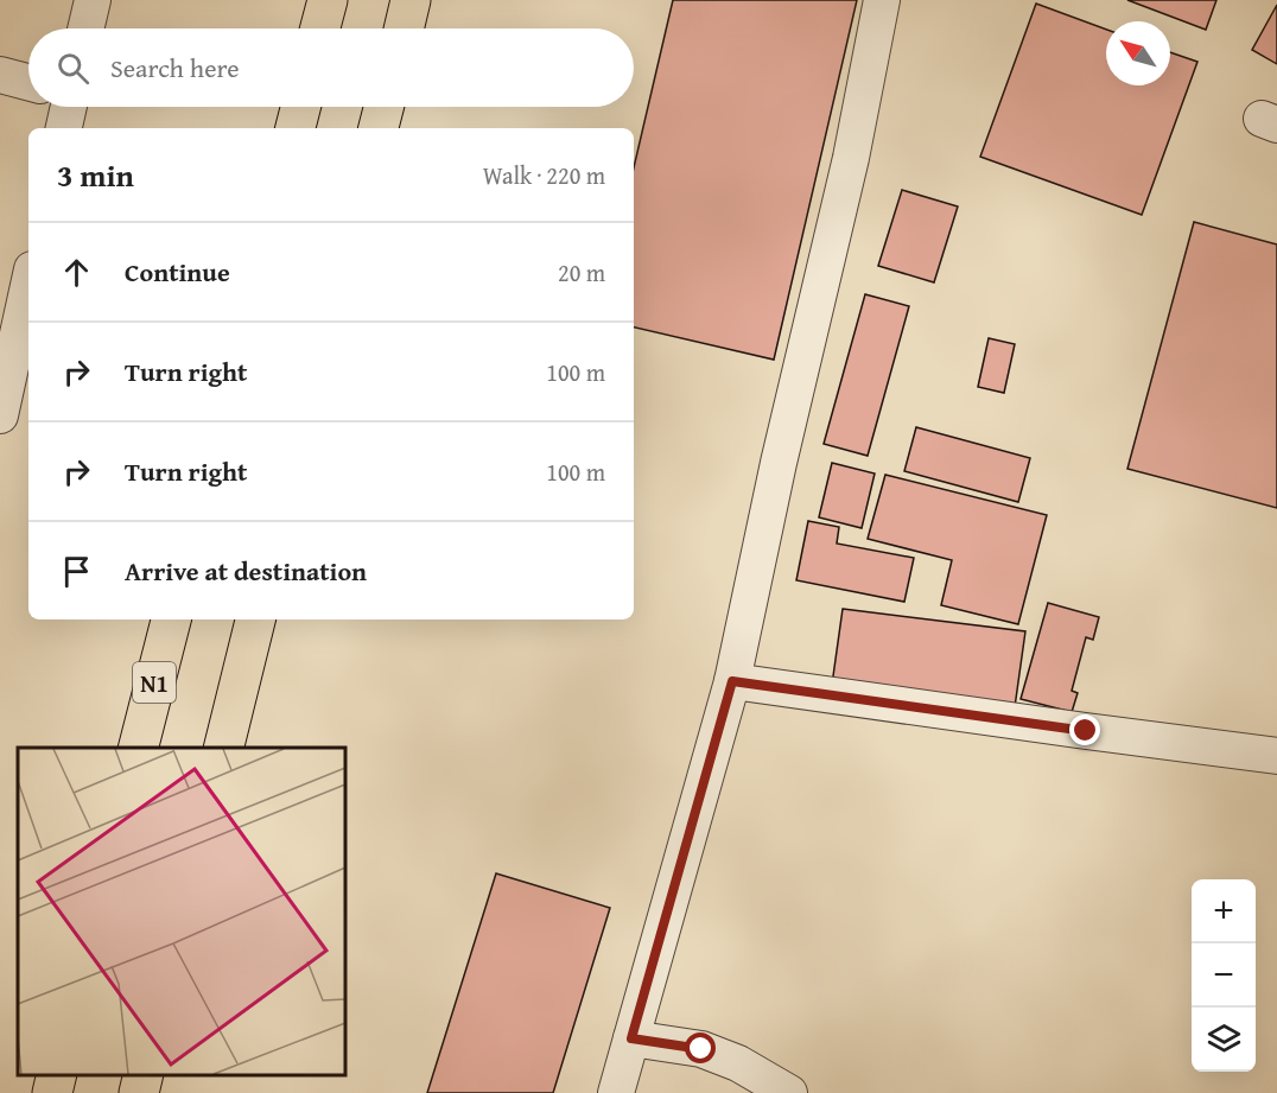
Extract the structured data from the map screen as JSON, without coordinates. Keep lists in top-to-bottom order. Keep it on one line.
{"streets":{"highway":["N1"]},"north":"top left","page":{"search":"Search here","heading":["3 min","Walk · 220 m"],"list":[["Continue","20 m"],["Turn right","100 m"],["Turn right","100 m"],"Arrive at destination"],"map_buttons":["+","−"]}}
